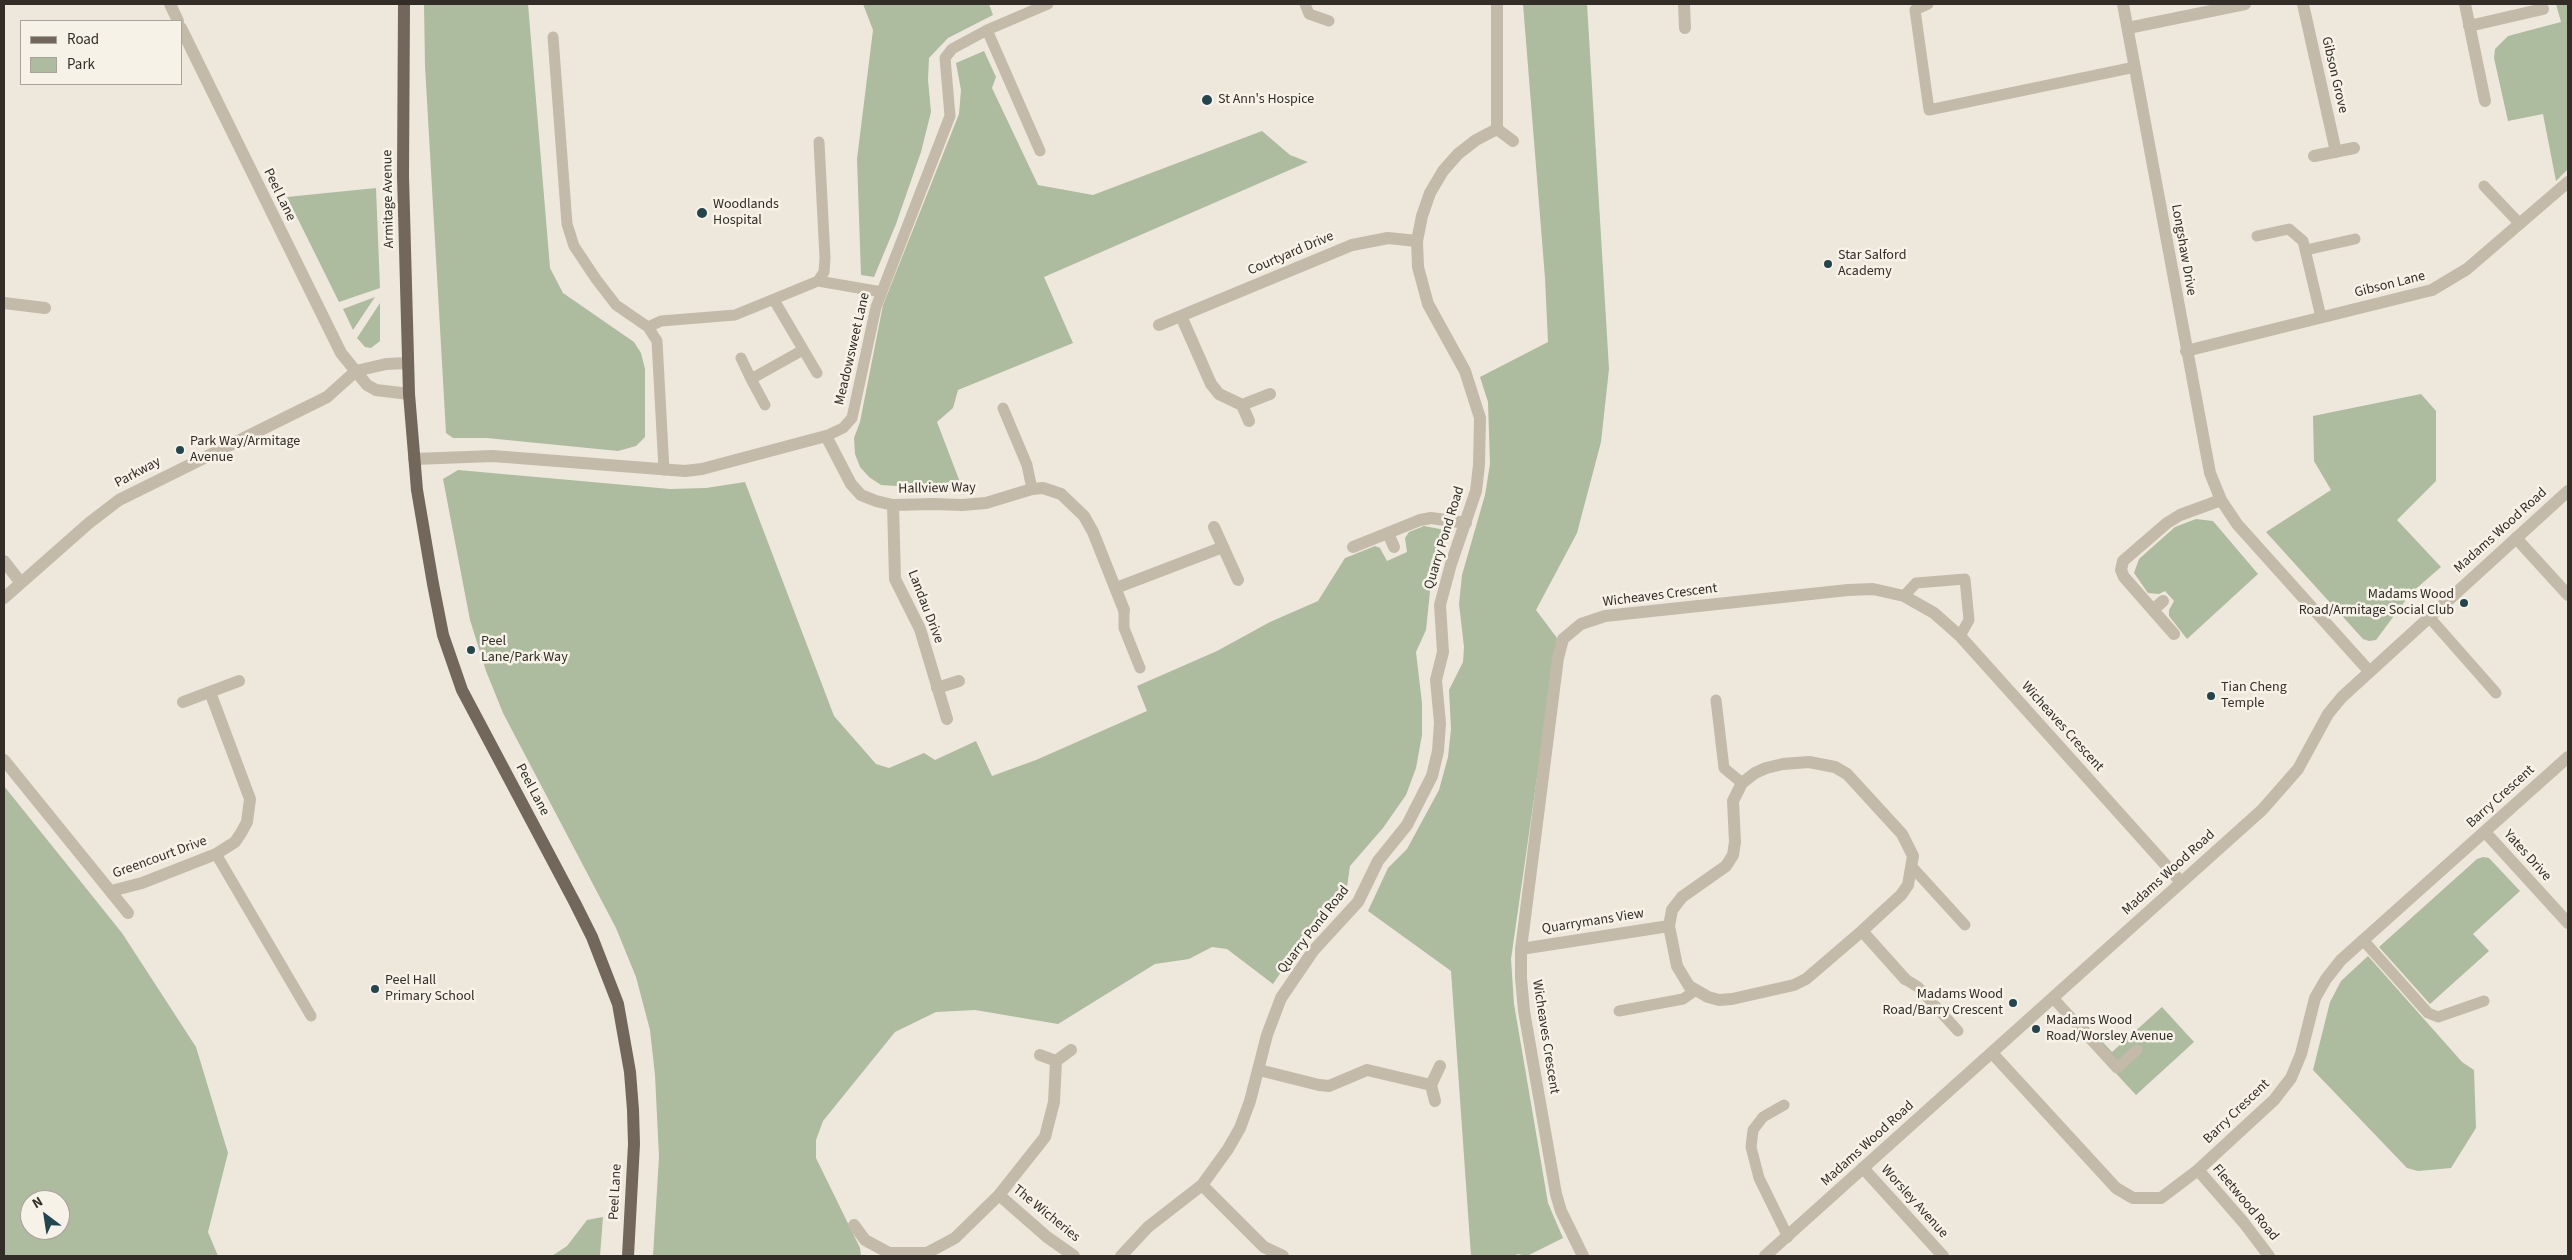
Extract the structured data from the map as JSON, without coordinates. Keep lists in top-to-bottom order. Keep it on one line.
{"streets":{"main road":["Peel Lane","Armitage Avenue"],"street":["Gibson Grove","Longshaw Drive","Courtyard Drive","Gibson Lane","Meadowsweet Lane","Parkway","Hallview Way","Madams Wood Road","Quarry Pond Road","Wicheaves Crescent","Landau Drive","Barry Crescent","Yates Drive","Greencourt Drive","Quarrymans View","Worsley Avenue","Fleetwood Road","The Wicheries"]},"crossings":[["Peel Lane","Armitage Avenue"],["Peel Lane","Meadowsweet Lane"],["Peel Lane","Parkway"],["Longshaw Drive","Gibson Lane"],["Longshaw Drive","Madams Wood Road"],["Courtyard Drive","Quarry Pond Road"],["Meadowsweet Lane","Hallview Way"],["Hallview Way","Landau Drive"],["Madams Wood Road","Wicheaves Crescent"],["Madams Wood Road","Barry Crescent"],["Madams Wood Road","Worsley Avenue"],["Wicheaves Crescent","Quarrymans View"],["Barry Crescent","Yates Drive"],["Barry Crescent","Fleetwood Road"]],"places":["St Ann's Hospice","Woodlands Hospital","Star Salford Academy","Park Way/Armitage Avenue","Madams Wood Road/Armitage Social Club","Peel Lane/Park Way","Tian Cheng Temple","Peel Hall Primary School","Madams Wood Road/Barry Crescent","Madams Wood Road/Worsley Avenue"],"legend":["Road","Park"],"north":"top left"}
